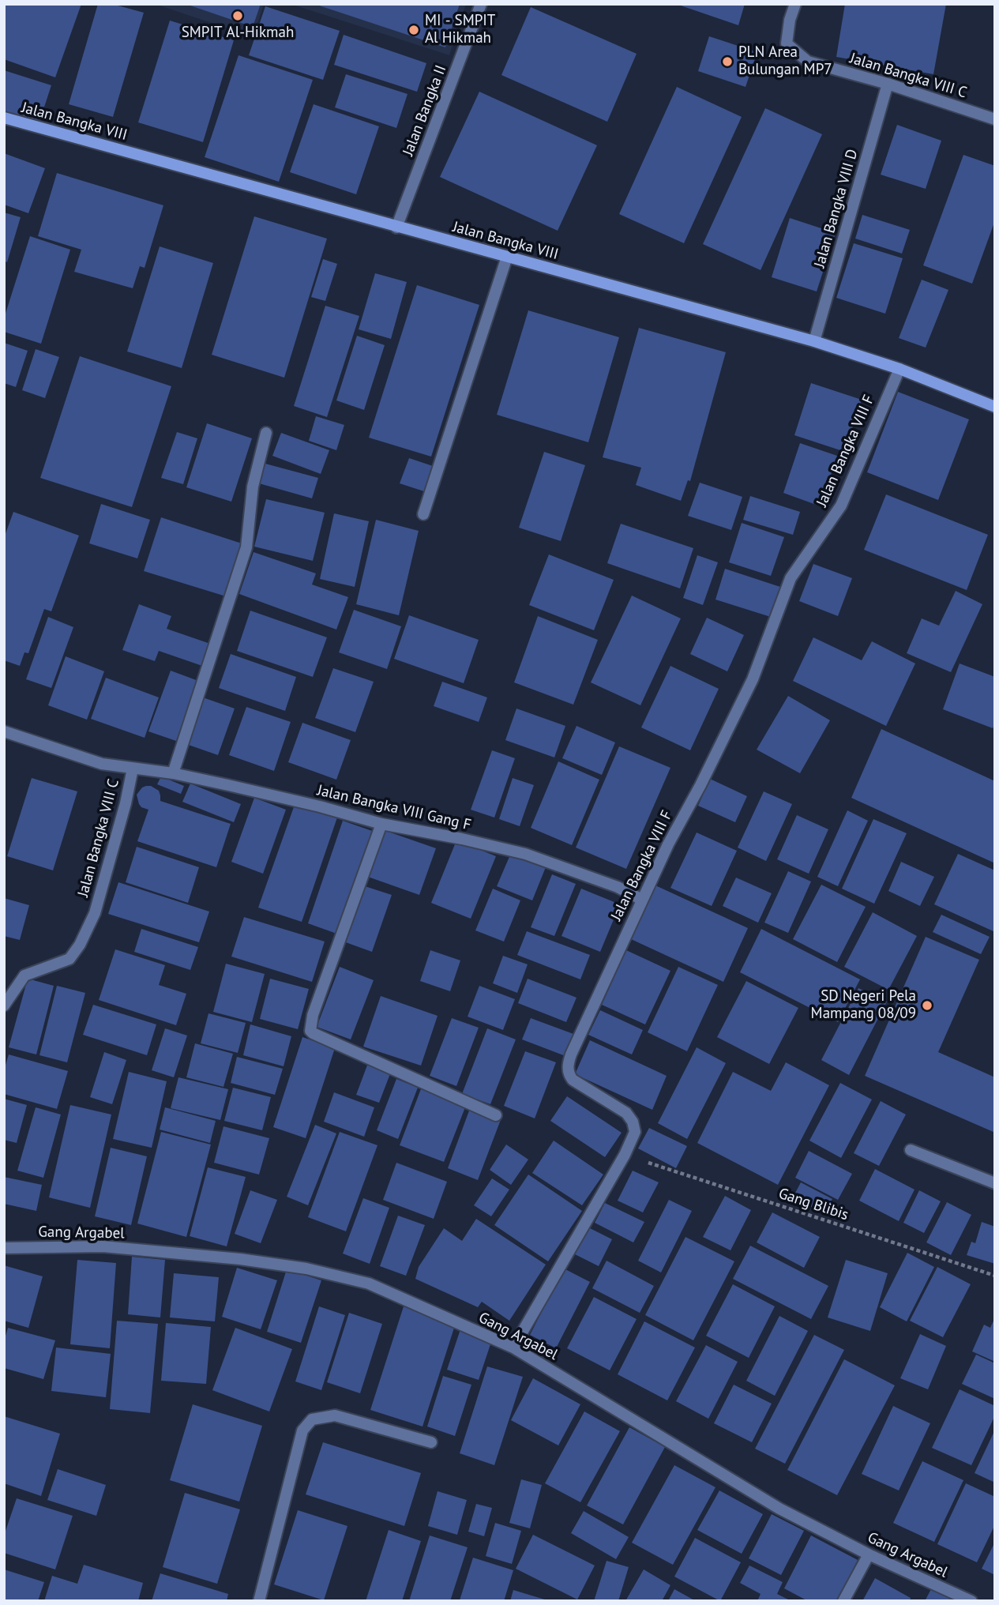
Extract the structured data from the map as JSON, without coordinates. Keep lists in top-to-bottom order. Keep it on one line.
{"streets":{"street":["Jalan Bangka VIII C","Jalan Bangka II","Jalan Bangka VIII","Jalan Bangka VIII D","Jalan Bangka VIII F","Jalan Bangka VIII Gang F","Gang Argabel"],"path":["Gang Blibis"]},"crossings":[["Jalan Bangka VIII C","Jalan Bangka VIII D"],["Jalan Bangka VIII C","Jalan Bangka VIII Gang F"],["Jalan Bangka II","Jalan Bangka VIII"],["Jalan Bangka VIII","Jalan Bangka VIII D"],["Jalan Bangka VIII","Jalan Bangka VIII F"],["Jalan Bangka VIII F","Jalan Bangka VIII Gang F"],["Jalan Bangka VIII F","Gang Blibis"],["Jalan Bangka VIII F","Gang Argabel"]],"places":["SMPIT Al-Hikmah","MI - SMPIT Al Hikmah","PLN Area Bulungan MP7","SD Negeri Pela Mampang 08/09"]}
